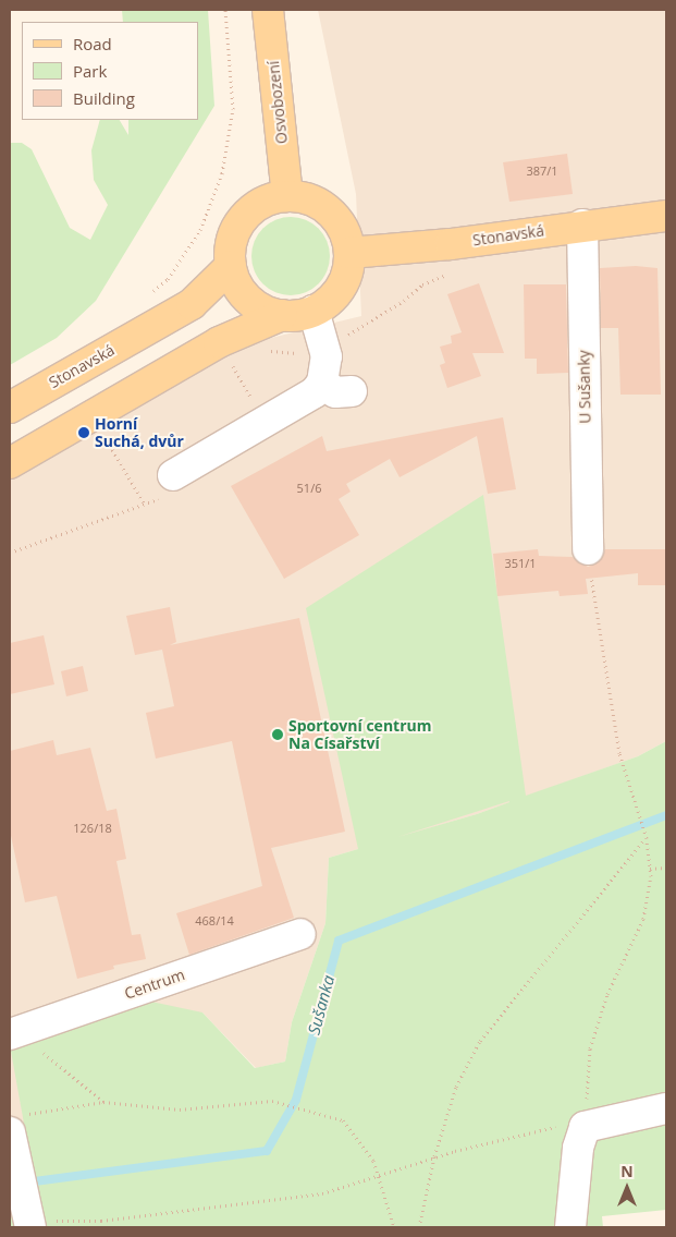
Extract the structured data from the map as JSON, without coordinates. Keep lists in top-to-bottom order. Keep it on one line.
{"streets":{"main road":["Osvobození","Stonavská"],"street":["U Sušanky","Centrum"]},"crossings":[["Osvobození","Stonavská"],["Stonavská","U Sušanky"]],"water":["Sušanka"],"places":["Horní Suchá, dvůr","Sportovní centrum Na Císařství"],"house_numbers":["387/1","51/6","351/1","126/18","468/14"],"legend":["Road","Park","Building"],"north":"top"}
